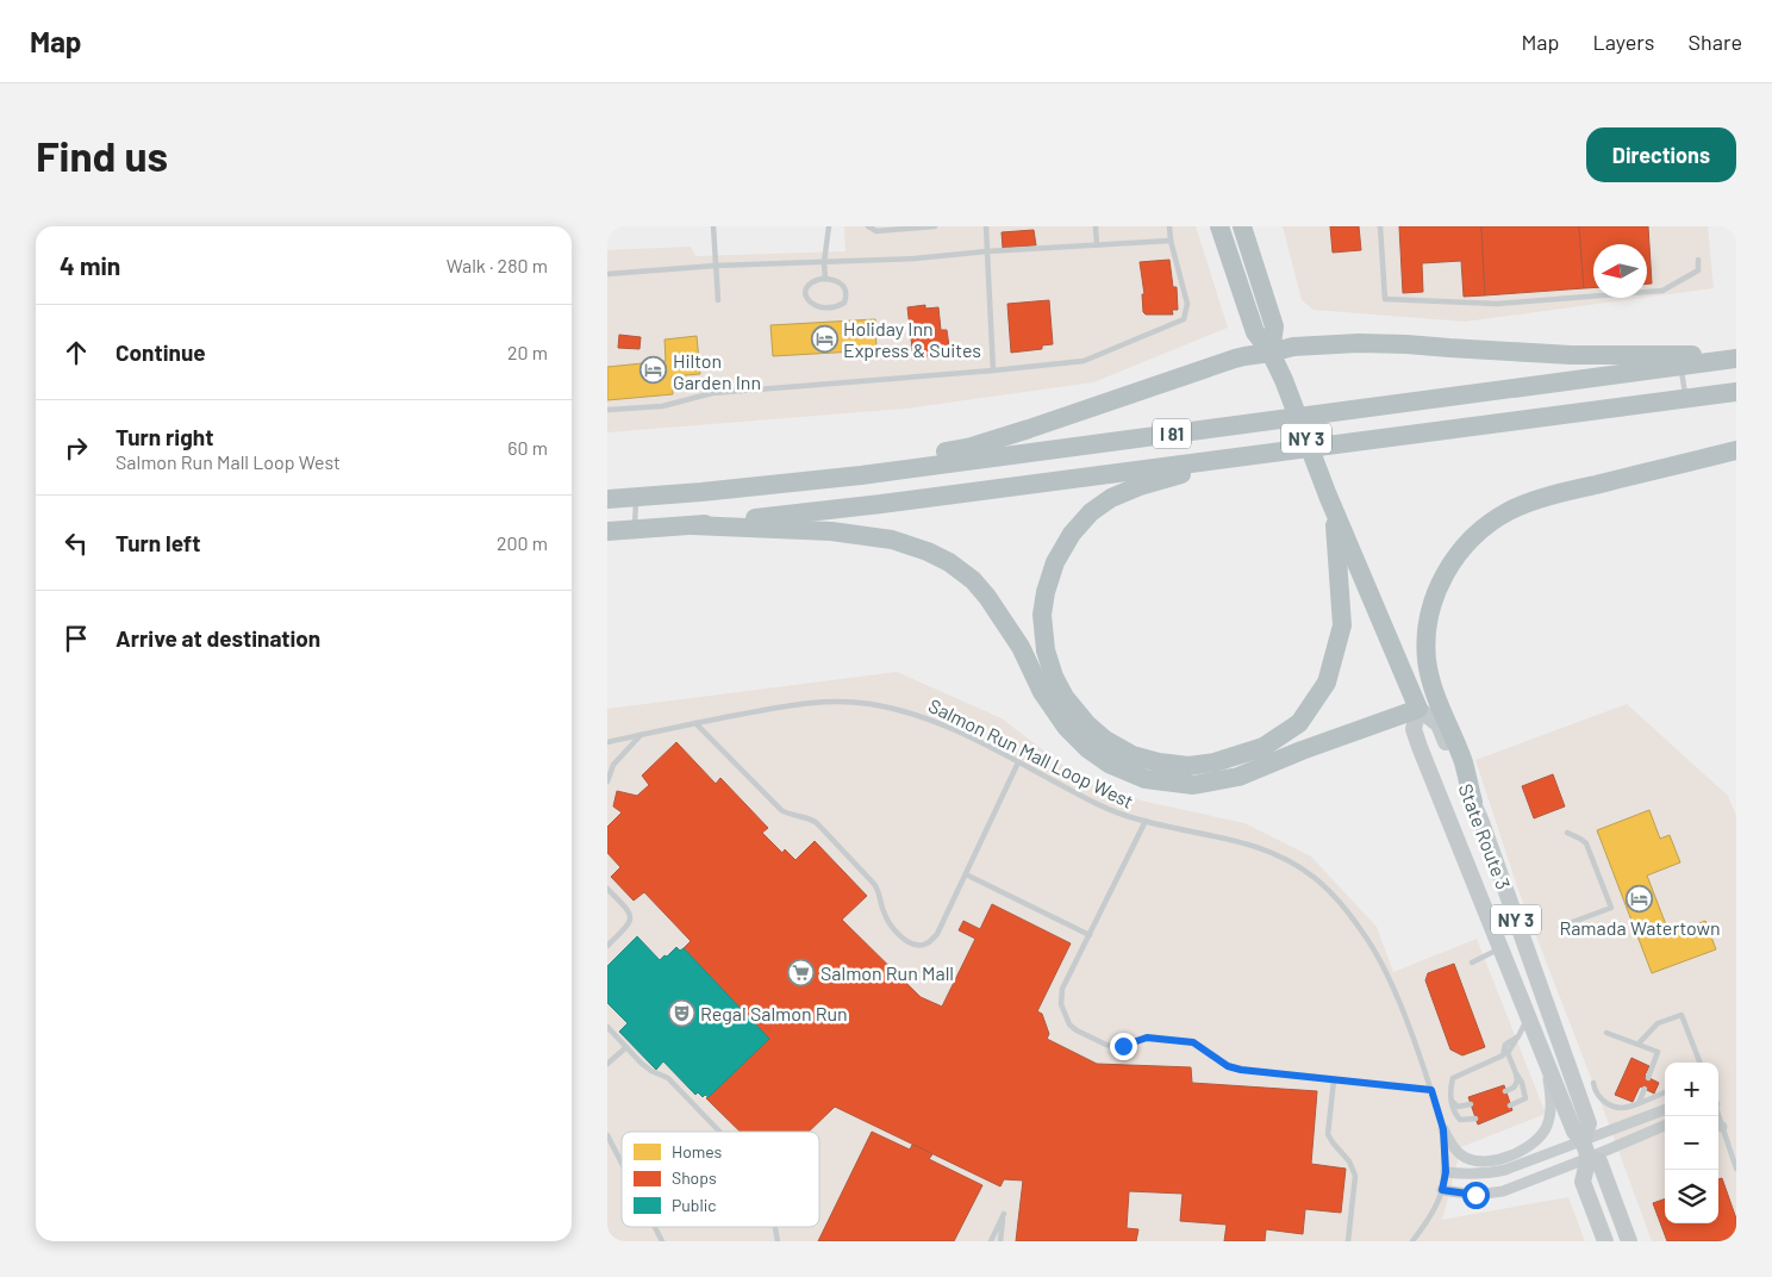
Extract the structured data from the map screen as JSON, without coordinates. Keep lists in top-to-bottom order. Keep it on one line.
{"streets":{"highway":["I 81","NY 3","State Route 3"],"lane":["Salmon Run Mall Loop West"]},"crossings":[["NY 3","State Route 3"]],"places":{"hotel":["Holiday Inn Express & Suites","Hilton Garden Inn","Ramada Watertown"],"supermarket":["Salmon Run Mall"],"theatre":["Regal Salmon Run"]},"legend":["Homes","Shops","Public"],"north":"left","page":{"header":"Map","nav":["Map","Layers","Share"],"buttons":"Directions","title":"Find us","heading":["4 min","Walk · 280 m"],"list":[["Continue","20 m"],["Turn right","Salmon Run Mall Loop West","60 m"],["Turn left","200 m"],"Arrive at destination"],"map_buttons":["+","−"]}}
